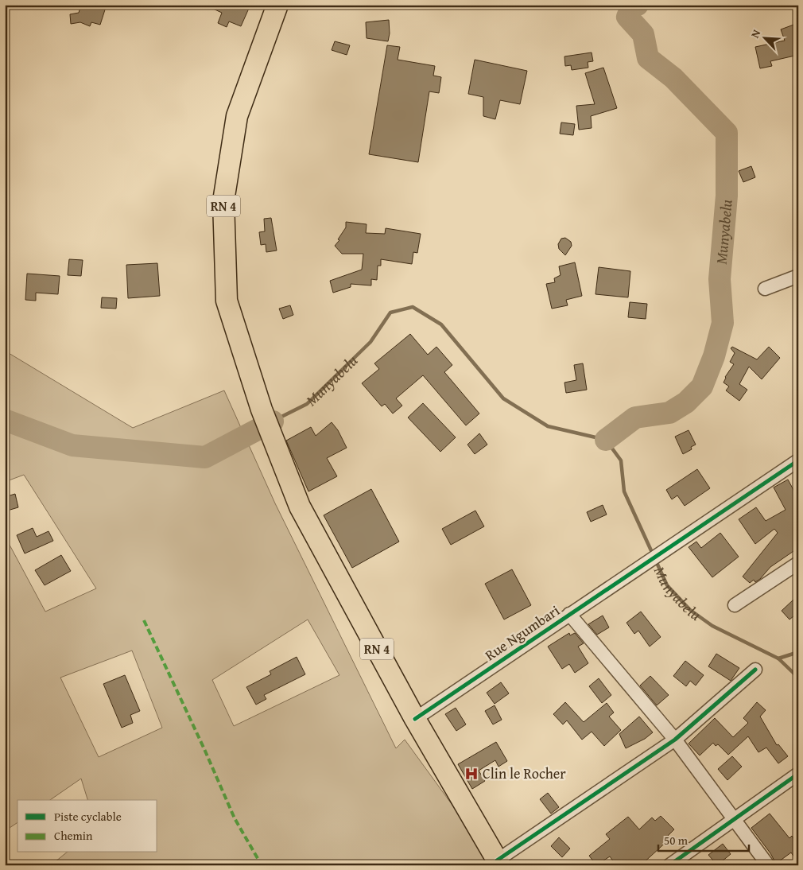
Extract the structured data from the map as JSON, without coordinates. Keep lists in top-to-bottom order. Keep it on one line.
{"streets":{"highway":["RN 4"],"street":["Rue Ngumbari"]},"crossings":[["RN 4","Rue Ngumbari"]],"water":["Munyabelu"],"places":{"hospital":["Clin le Rocher"]},"legend":["Piste cyclable","Chemin"],"scale_bar":"50 m","north":"top left"}
